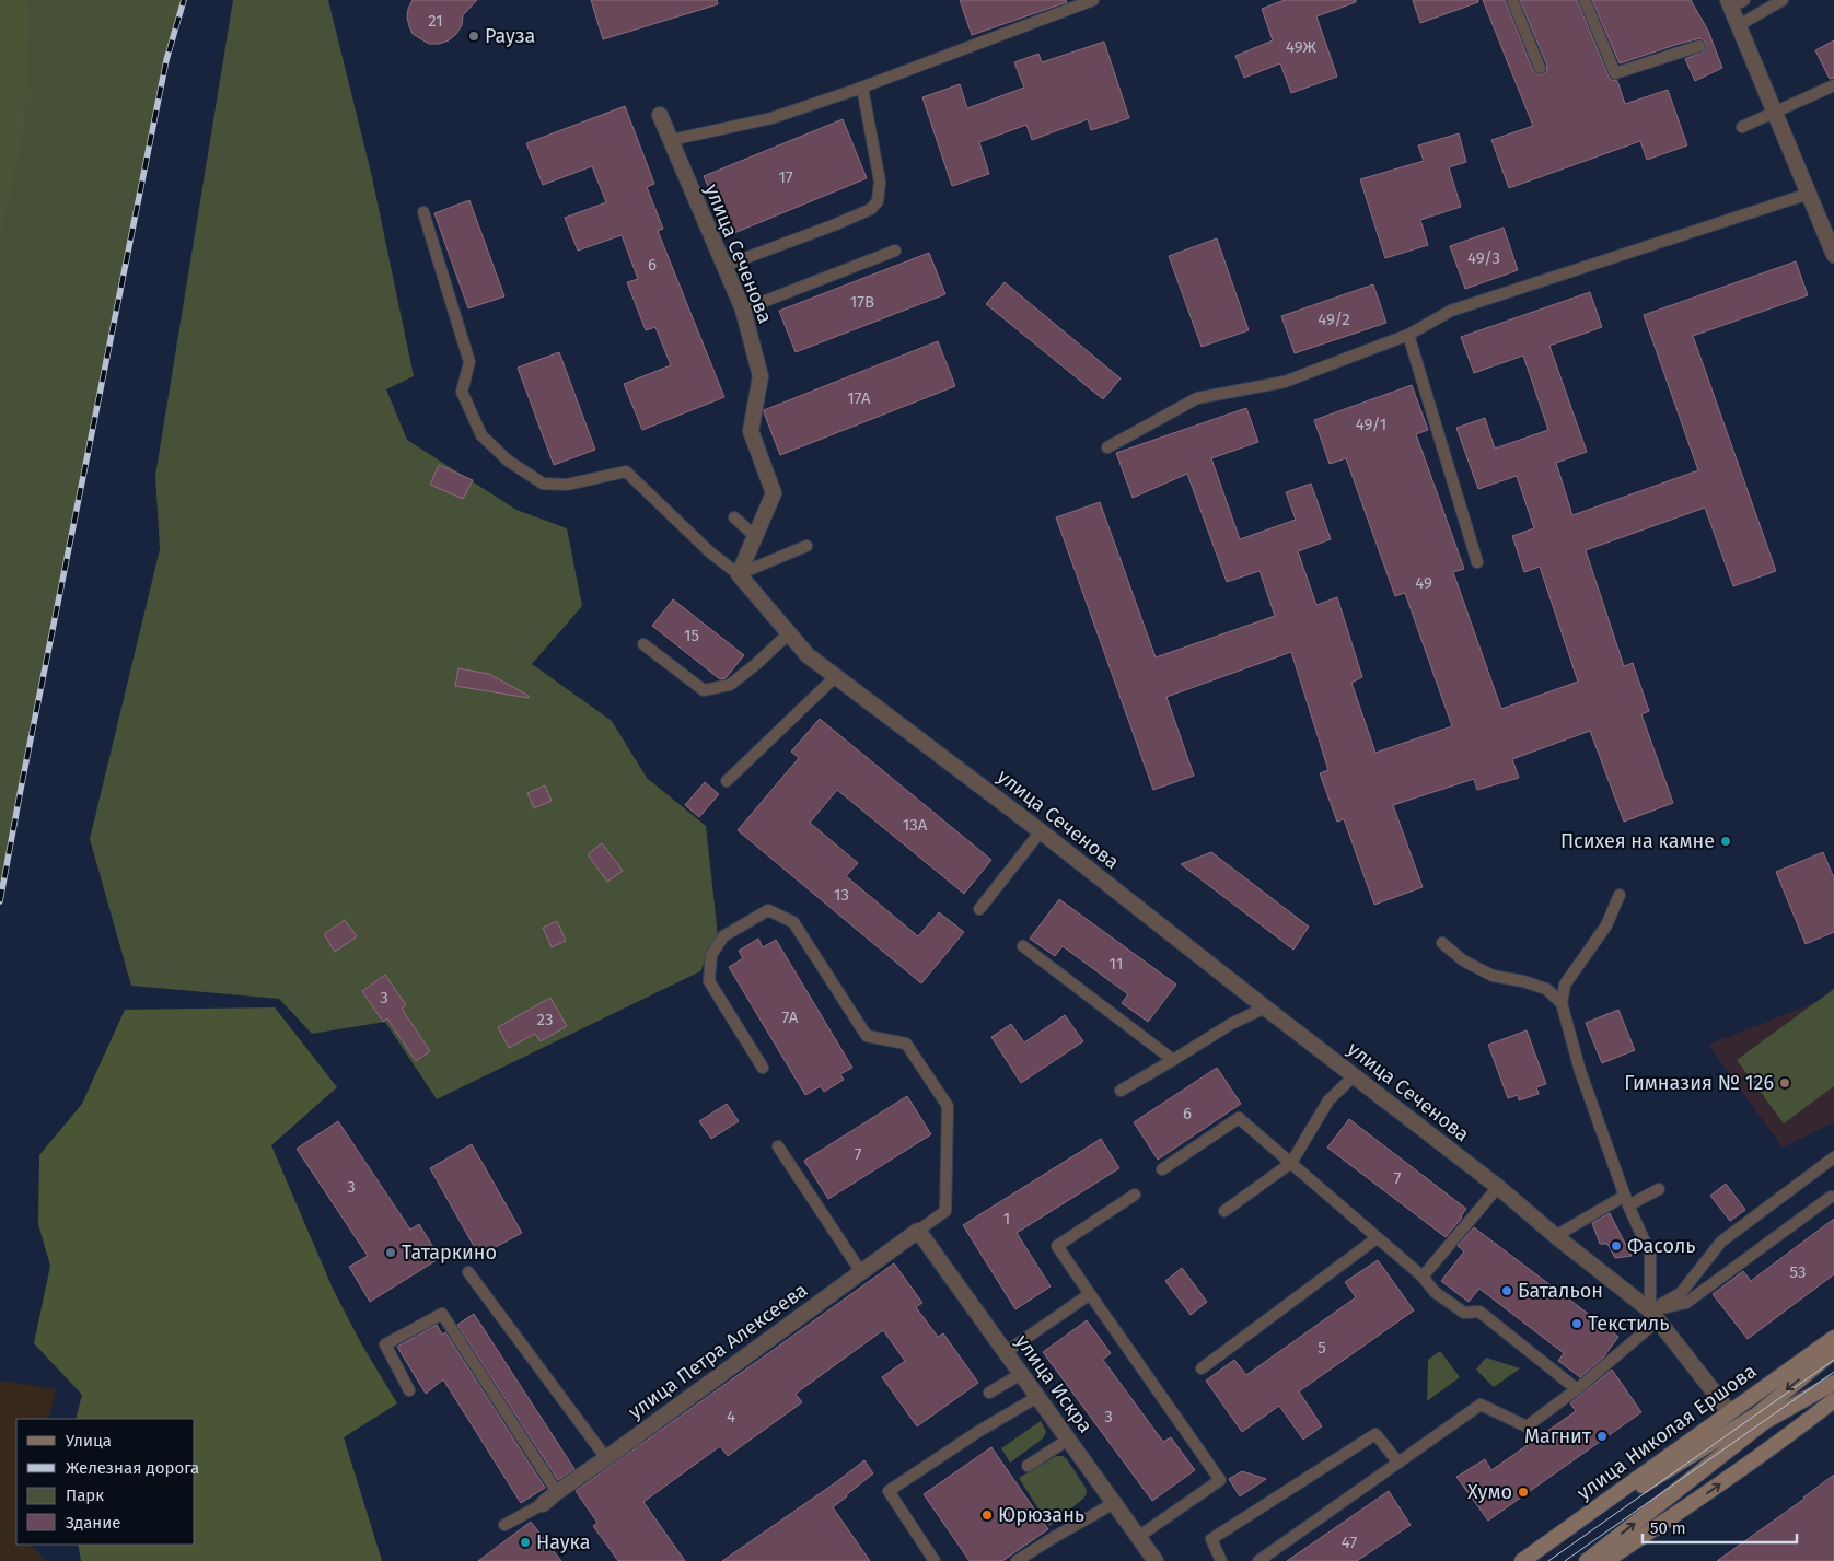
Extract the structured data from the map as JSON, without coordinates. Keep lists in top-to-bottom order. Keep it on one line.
{"streets":{"main road":["улица Николая Ершова"],"street":["улица Сеченова","улица Петра Алексеева","улица Искра"]},"crossings":[["улица Сеченова","улица Николая Ершова"],["улица Петра Алексеева","улица Искра"]],"places":["Рауза","Психея на камне","Гимназия № 126","Фасоль","Татаркино","Батальон","Текстиль","Магнит","Хумо","Юрюзань","Наука"],"house_numbers":["21","49Ж","17","49/3","6","17В","49/2","17А","49/1","49","15","13А","13","11","3","7А","23","6","7","7","3","1","53","5","4","3","47"],"legend":["Улица","Железная дорога","Парк","Здание"],"scale_bar":"50 m"}
